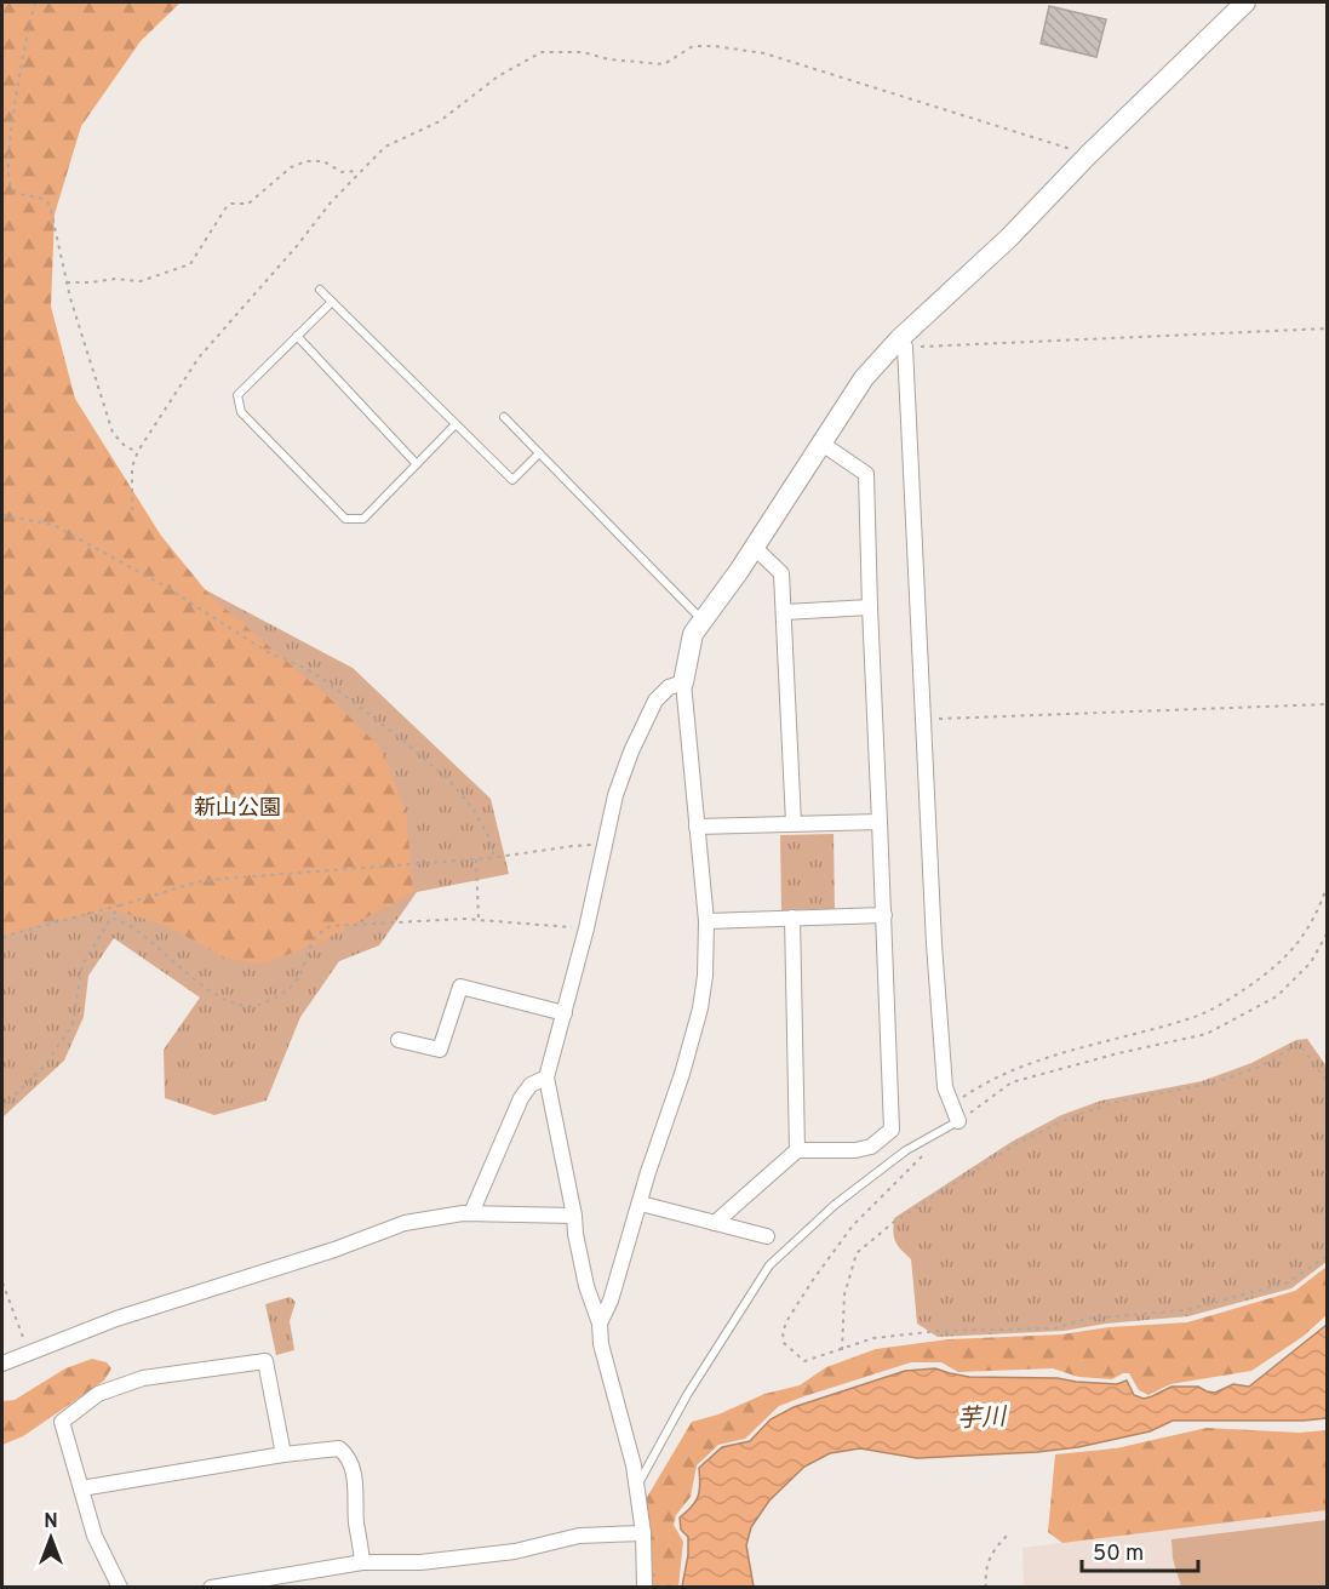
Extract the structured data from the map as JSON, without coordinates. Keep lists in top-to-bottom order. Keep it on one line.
{"water":["芋川"],"parks":["新山公園"],"scale_bar":"50 m","north":"top"}
